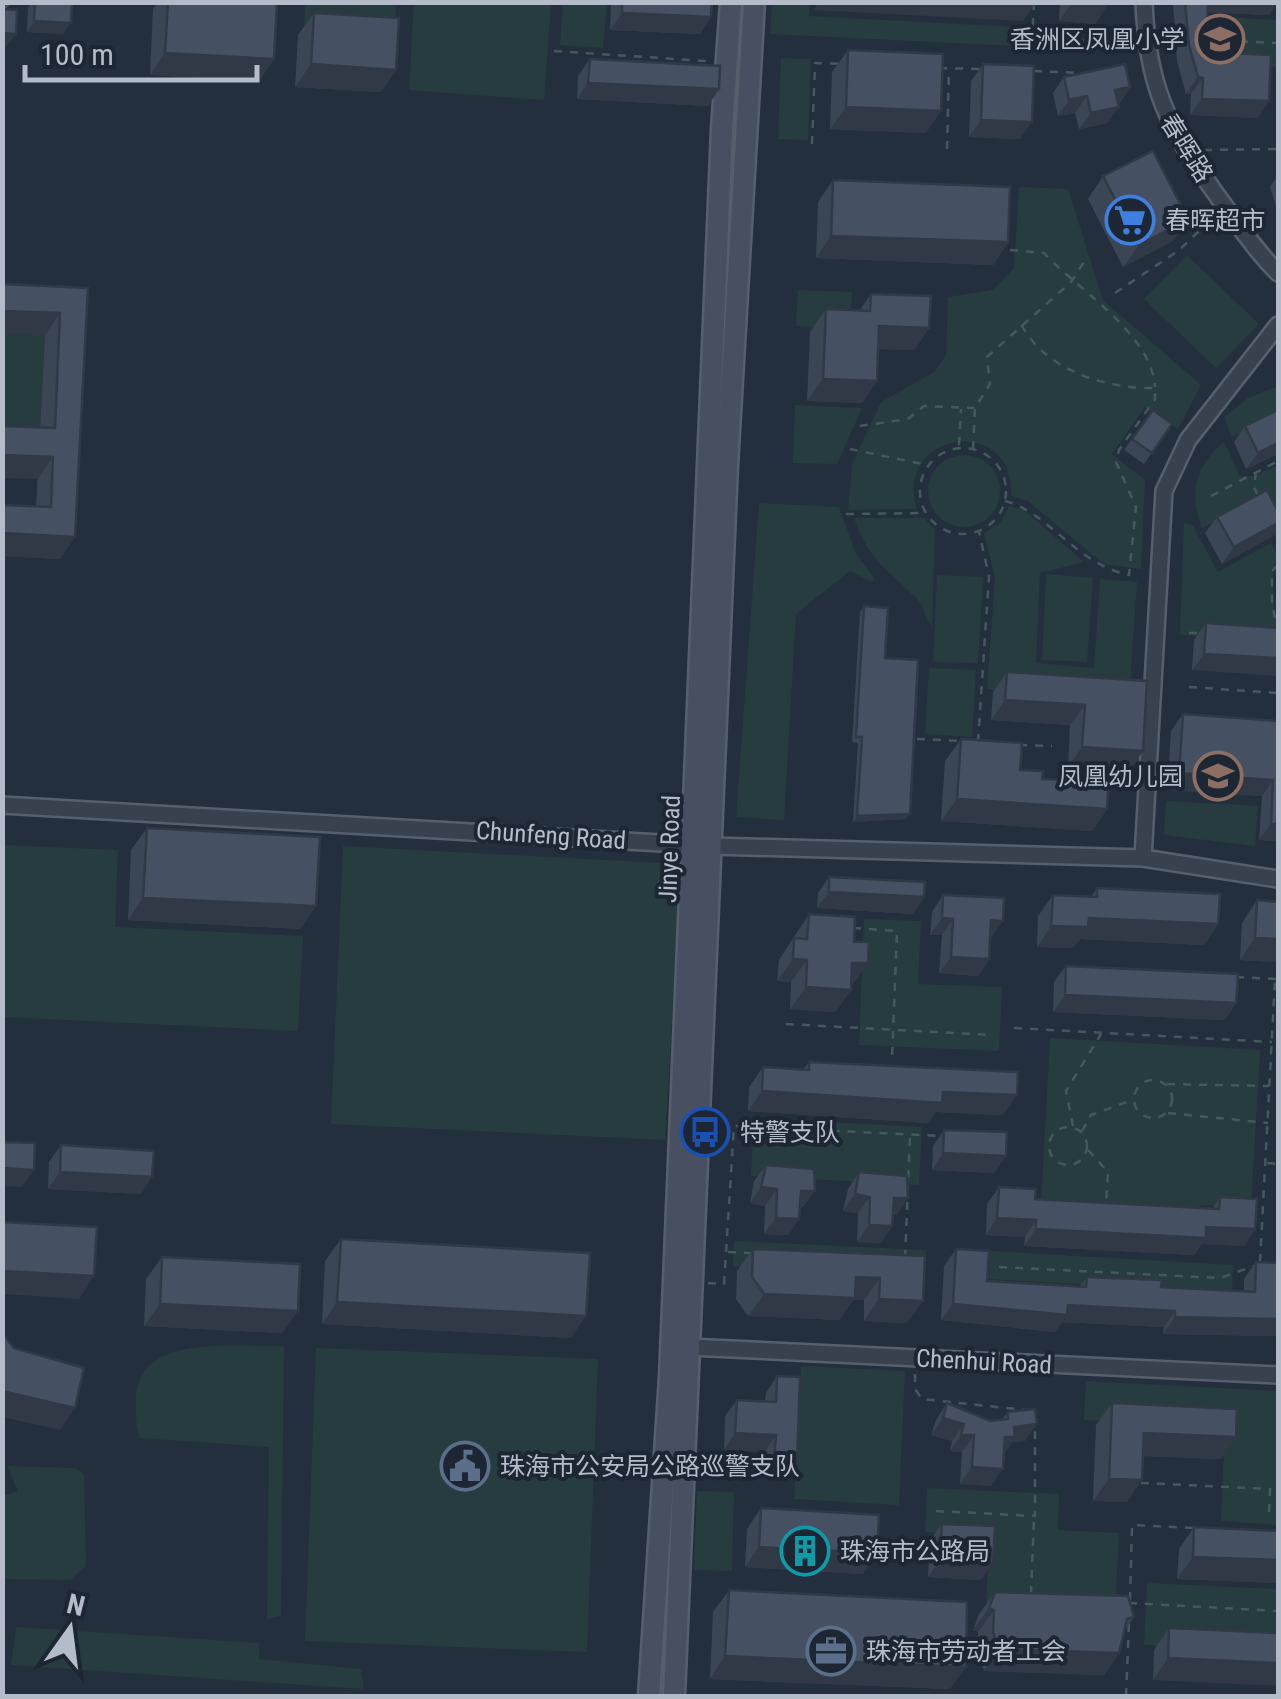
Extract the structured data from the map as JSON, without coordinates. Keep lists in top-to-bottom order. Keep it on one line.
{"streets":{"main road":["Jinye Road"],"street":["春晖路","Chunfeng Road","Chenhui Road"]},"crossings":[["Chunfeng Road","Jinye Road"],["Jinye Road","Chenhui Road"]],"places":{"school or university":["香洲区凤凰小学","凤凰幼儿园"],"supermarket":["春晖超市"],"bus stop":["特警支队"],"public building":["珠海市公安局公路巡警支队"],"building":["珠海市公路局"],"office":["珠海市劳动者工会"]},"scale_bar":"100 m","north":"top"}
